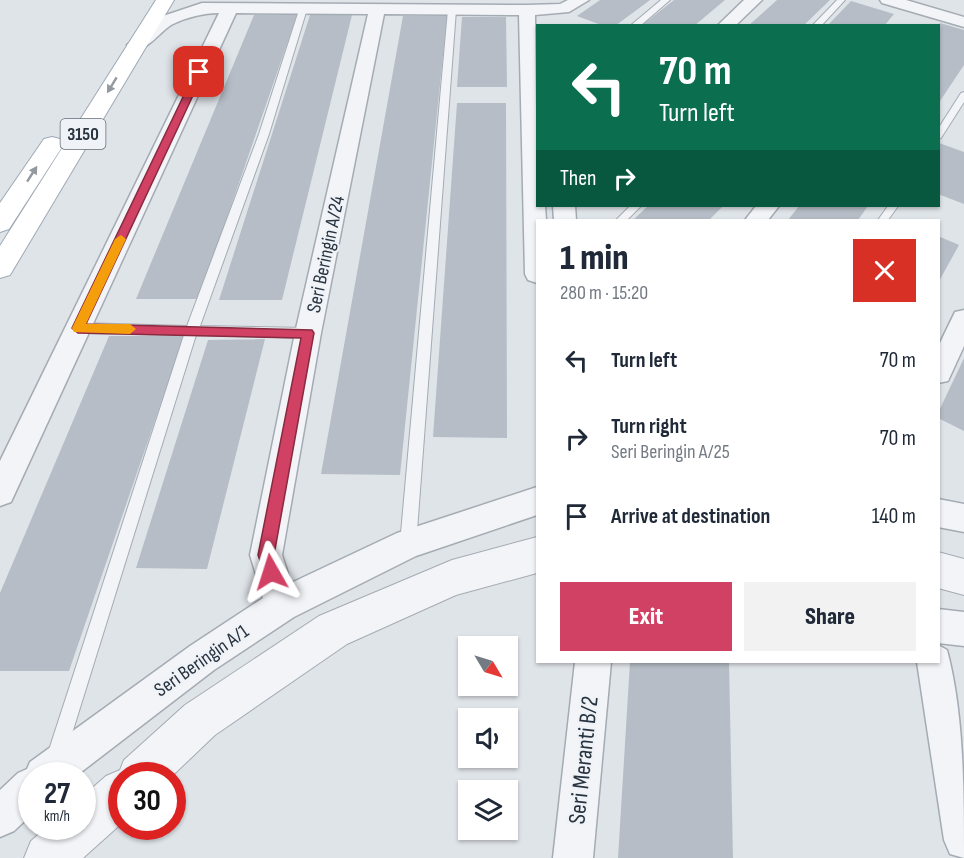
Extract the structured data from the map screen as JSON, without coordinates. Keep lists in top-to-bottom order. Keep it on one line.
{"streets":{"main road":["3150"],"street":["Seri Beringin A/24","Seri Beringin A/1","Seri Meranti B/2"]},"crossings":[["Seri Beringin A/24","Seri Beringin A/1"]],"north":"bottom right","page":{"turn":["70 m","Turn left"],"then":"Then","heading":["1 min","280 m · 15:20"],"list":[{"name":"Turn left","value":"70 m"},{"name":"Turn right","note":"Seri Beringin A/25","value":"70 m"},{"name":"Arrive at destination","value":"140 m"}],"buttons":["Exit","Share"],"speed":"27 km/h","limit":"30"}}
